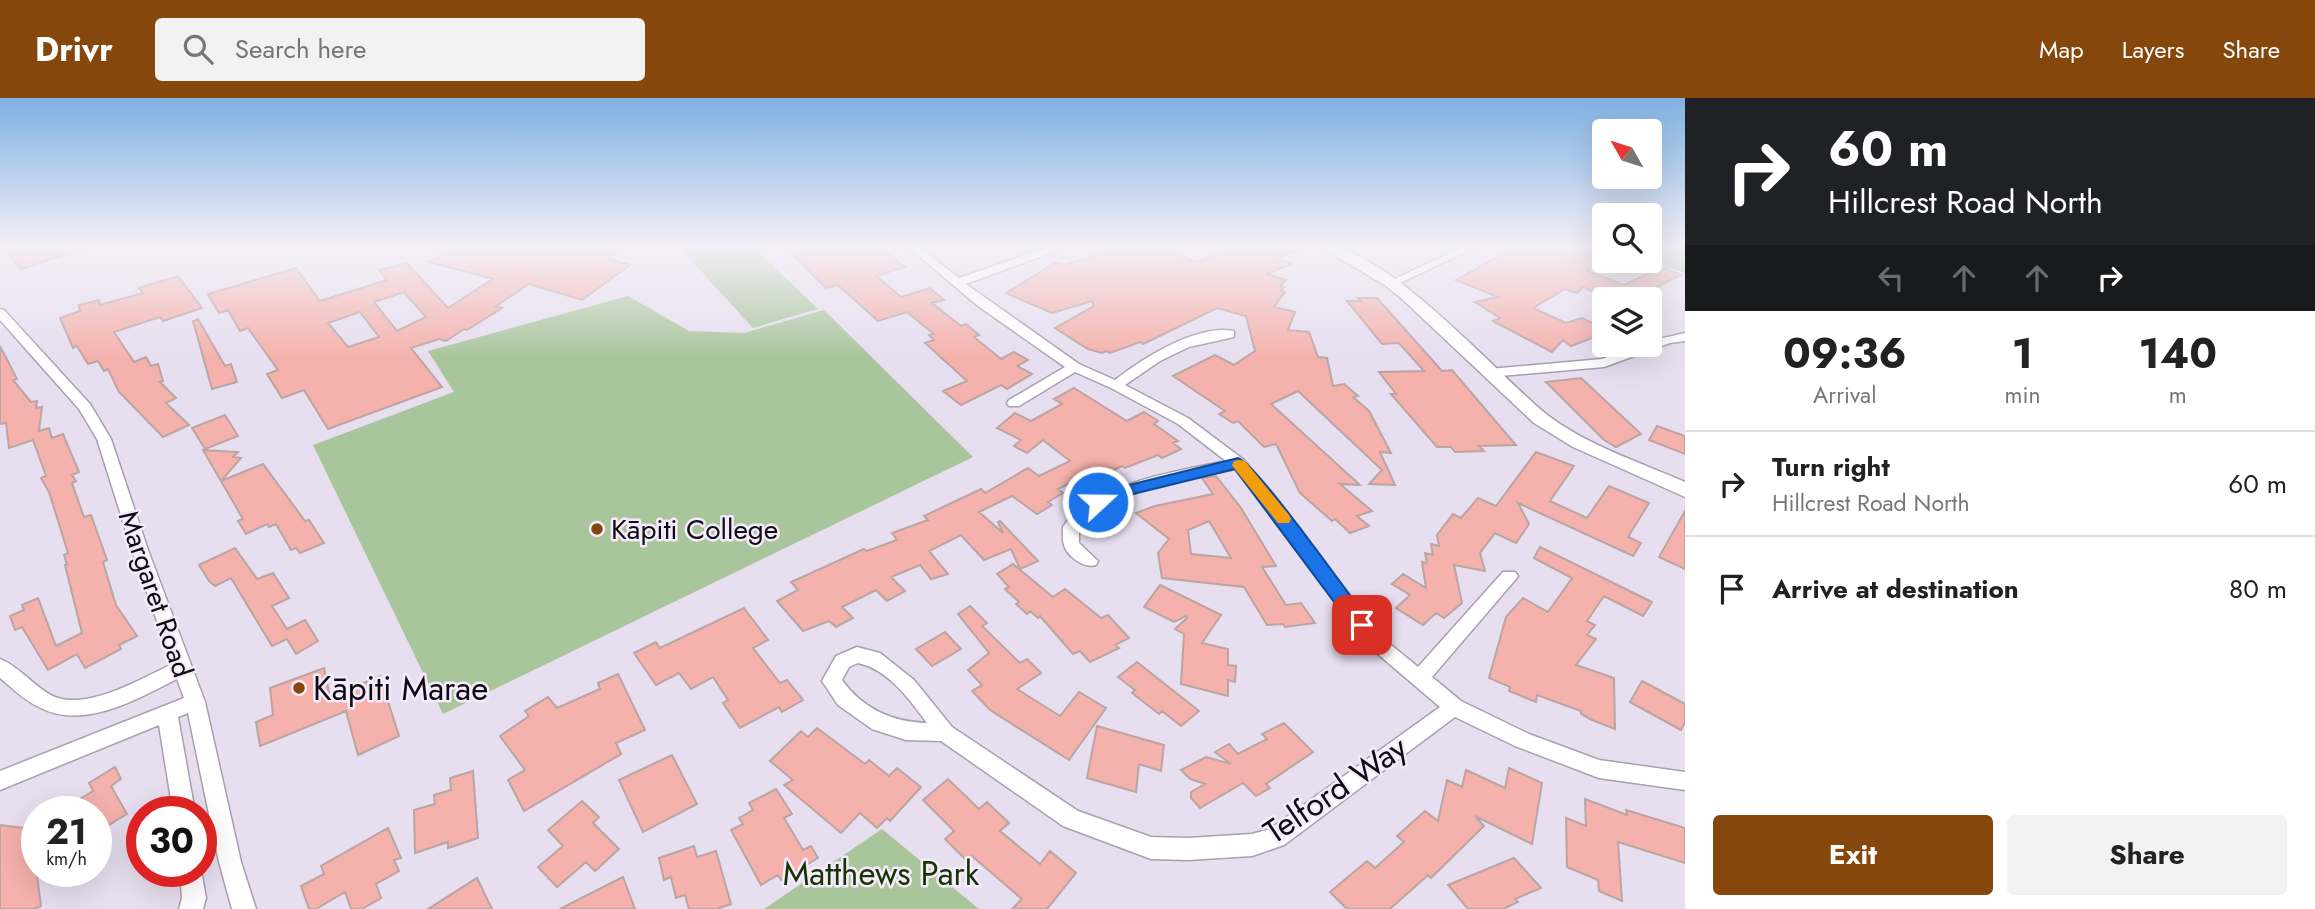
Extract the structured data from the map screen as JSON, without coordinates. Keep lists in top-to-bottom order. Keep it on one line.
{"streets":{"street":["Margaret Road","Telford Way"]},"parks":["Matthews Park"],"places":["Kāpiti College","Kāpiti Marae"],"north":"top left","page":{"header":"Drivr","search":"Search here","nav":["Map","Layers","Share"],"turn":["60 m","Hillcrest Road North"],"eta":["09:36","Arrival","1","min","140","m"],"list":[{"name":"Turn right","note":"Hillcrest Road North","value":"60 m"},{"name":"Arrive at destination","value":"80 m"}],"speed":"21 km/h","limit":"30","buttons":["Exit","Share"]}}
